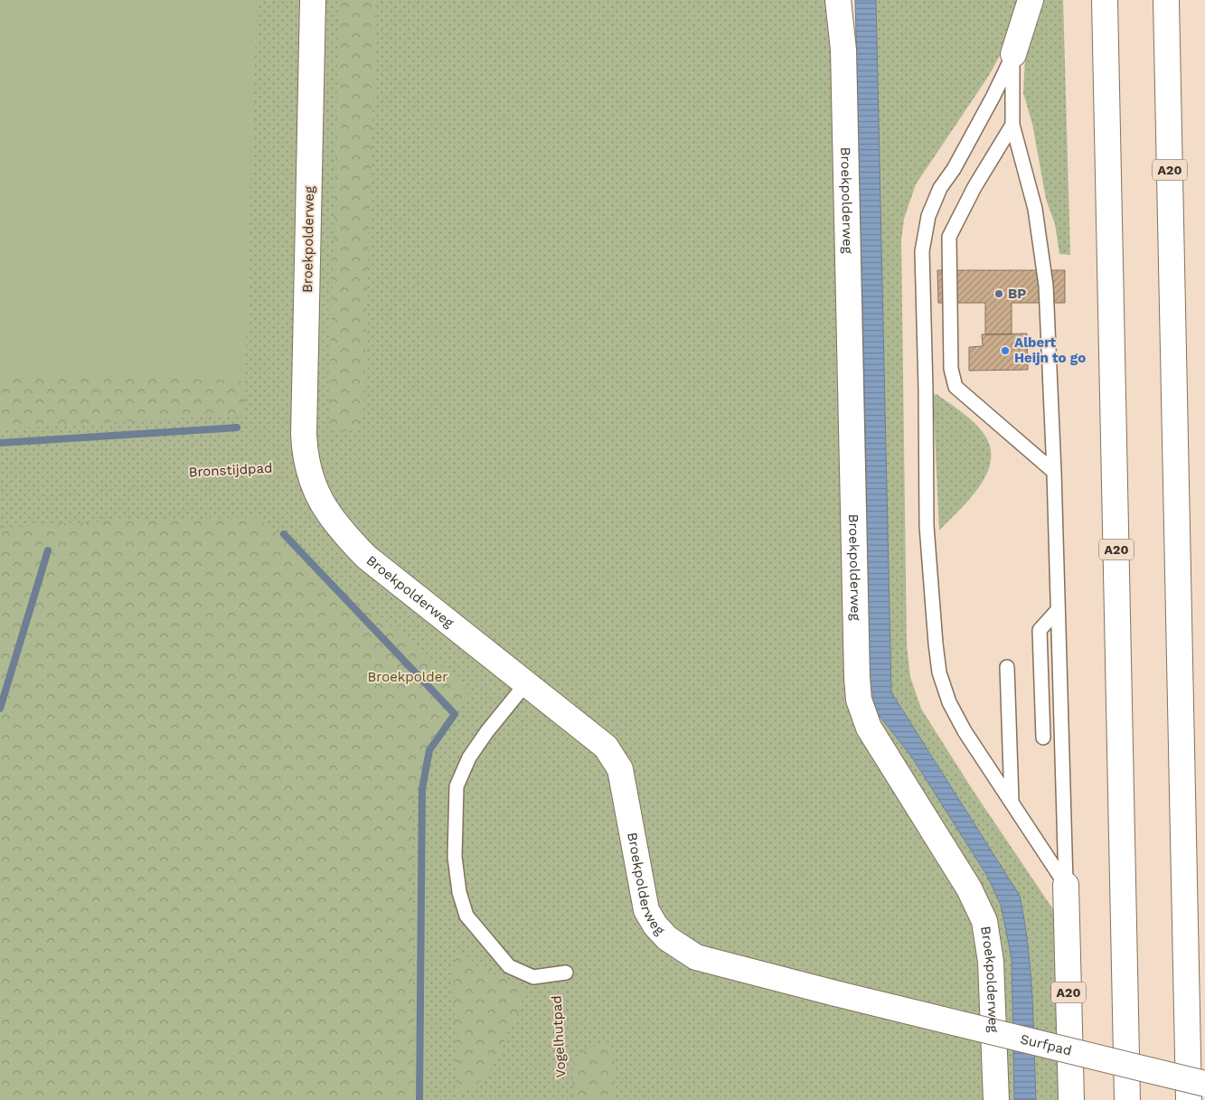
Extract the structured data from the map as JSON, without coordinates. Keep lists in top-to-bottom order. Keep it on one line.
{"streets":{"main road":["A20","Broekpolderweg","Surfpad"],"path":["Bronstijdpad","Vogelhutpad"]},"crossings":[["Broekpolderweg","Surfpad"]],"parks":["Broekpolder"],"places":["BP","Albert Heijn to go"]}
